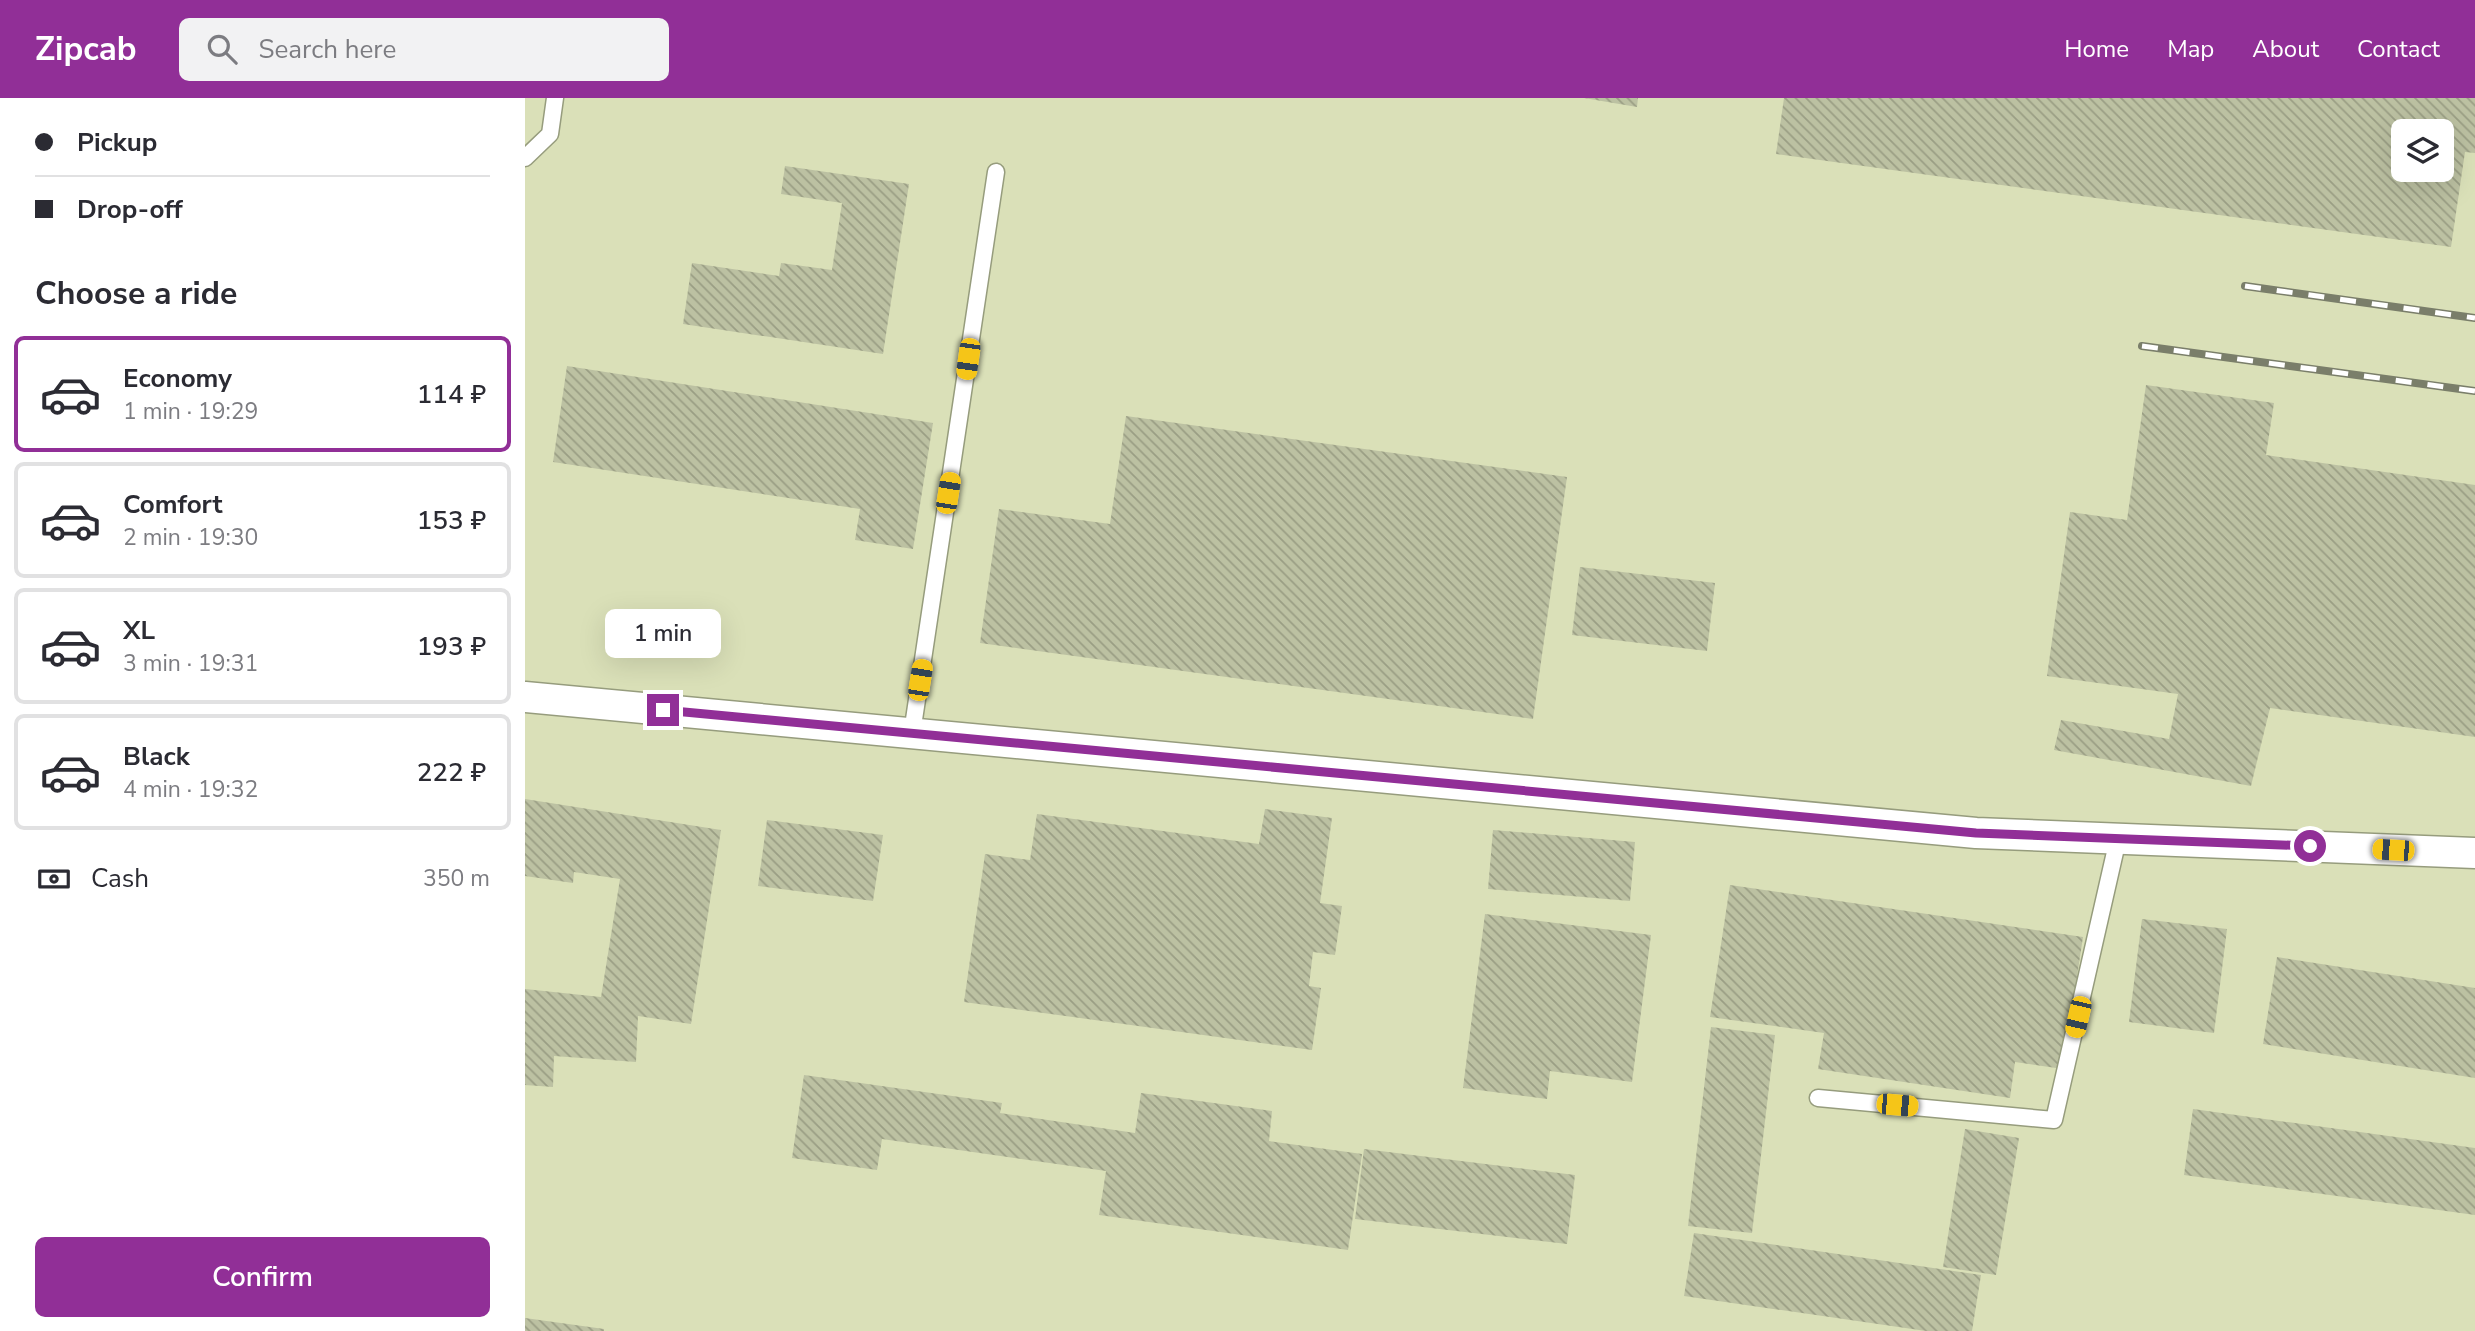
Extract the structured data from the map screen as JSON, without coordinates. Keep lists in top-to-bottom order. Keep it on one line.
{"page":{"header":"Zipcab","search":"Search here","nav":["Home","Map","About","Contact"],"banner":["Pickup","Drop-off"],"heading":"Choose a ride","list":[{"name":"Economy","note":"1 min · 19:29","value":"114 ₽"},{"name":"Comfort","note":"2 min · 19:30","value":"153 ₽"},{"name":"XL","note":"3 min · 19:31","value":"193 ₽"},{"name":"Black","note":"4 min · 19:32","value":"222 ₽"}],"bubble":"1 min","pay":["Cash","350 m"],"buttons":"Confirm"}}
